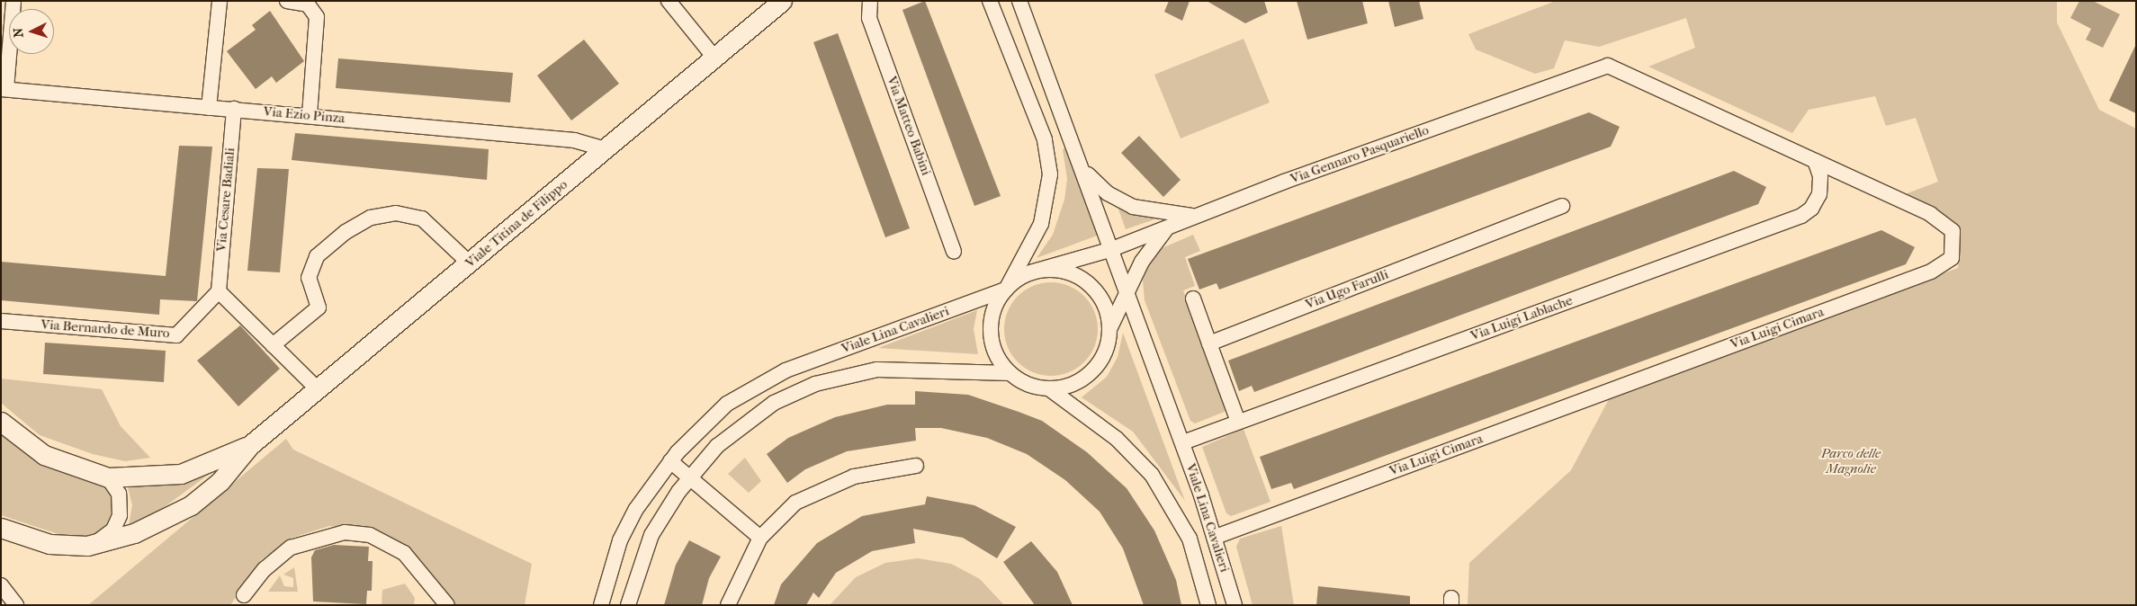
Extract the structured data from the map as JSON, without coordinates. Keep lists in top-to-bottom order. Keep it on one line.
{"streets":{"street":["Via Ezio Pinza","Via Matteo Babini","Via Gennaro Pasquariello","Via Cesare Badiali","Viale Titina de Filippo","Via Ugo Farulli","Via Luigi Lablache","Via Luigi Cimara","Via Bernardo de Muro","Viale Lina Cavalieri"]},"crossings":[["Via Ezio Pinza","Via Cesare Badiali"],["Via Ezio Pinza","Viale Titina de Filippo"],["Via Gennaro Pasquariello","Via Luigi Cimara"],["Via Gennaro Pasquariello","Viale Lina Cavalieri"],["Via Cesare Badiali","Via Bernardo de Muro"],["Via Luigi Lablache","Via Luigi Cimara"],["Via Luigi Lablache","Viale Lina Cavalieri"],["Via Luigi Cimara","Viale Lina Cavalieri"]],"parks":["Parco delle Magnolie"],"north":"left"}
